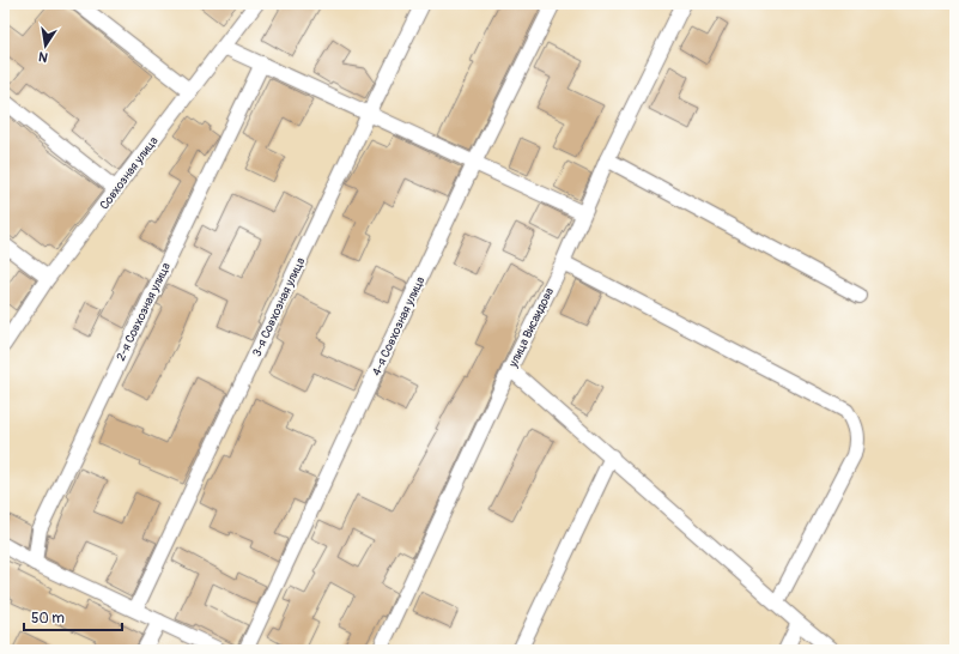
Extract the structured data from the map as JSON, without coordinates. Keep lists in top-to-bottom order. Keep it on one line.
{"streets":{"street":["Совхозная улица","3-я Совхозная улица","2-я Совхозная улица","4-я Совхозная улица","улица Висаидова"]},"scale_bar":"50 m","north":"bottom"}
